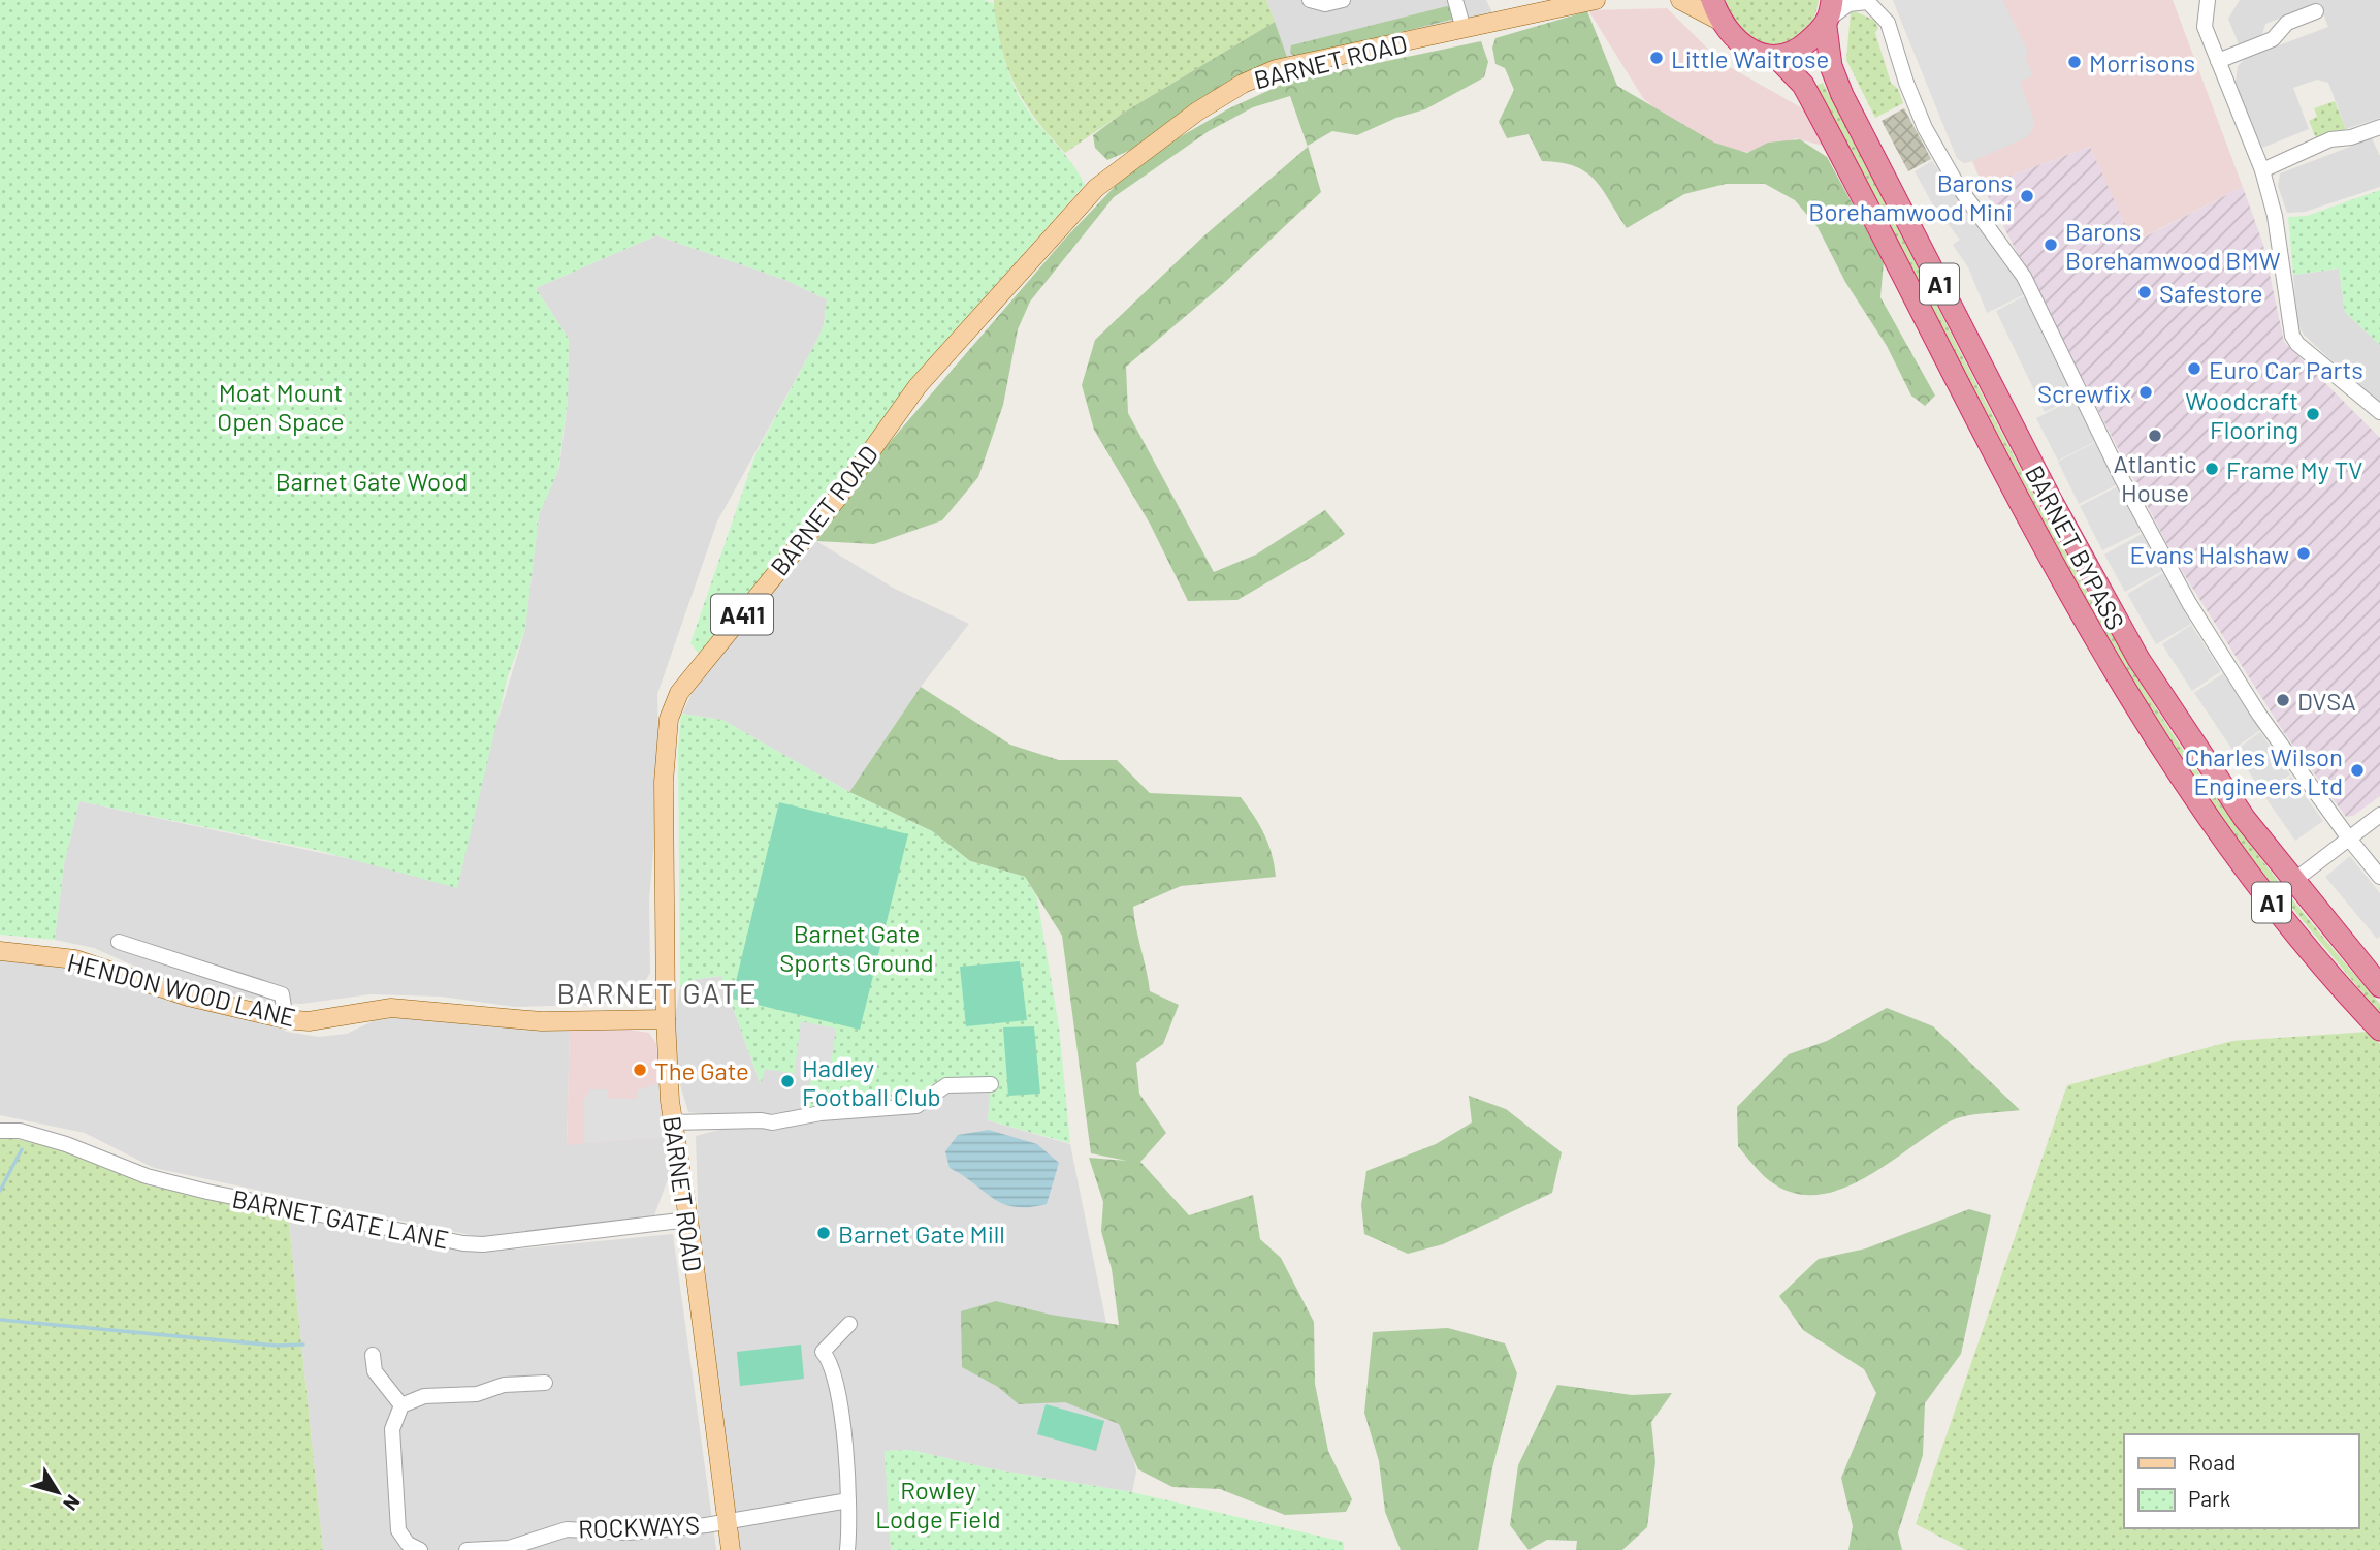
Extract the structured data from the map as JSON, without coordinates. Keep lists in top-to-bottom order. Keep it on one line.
{"streets":{"highway":["A1","BARNET BYPASS"],"main road":["BARNET ROAD","A411","HENDON WOOD LANE"],"street":["BARNET GATE LANE","ROCKWAYS"]},"crossings":[["BARNET ROAD","HENDON WOOD LANE"],["BARNET ROAD","BARNET GATE LANE"],["BARNET ROAD","ROCKWAYS"]],"districts":["BARNET GATE"],"parks":["Moat Mount Open Space","Barnet Gate Wood","Barnet Gate Sports Ground","Rowley Lodge Field"],"places":["Little Waitrose","Morrisons","Barons Borehamwood Mini","Barons Borehamwood BMW","Safestore","Euro Car Parts","Screwfix","Woodcraft Flooring","Atlantic House","Frame My TV","Evans Halshaw","DVSA","Charles Wilson Engineers Ltd","The Gate","Hadley Football Club","Barnet Gate Mill"],"legend":["Road","Park"],"north":"bottom right"}
